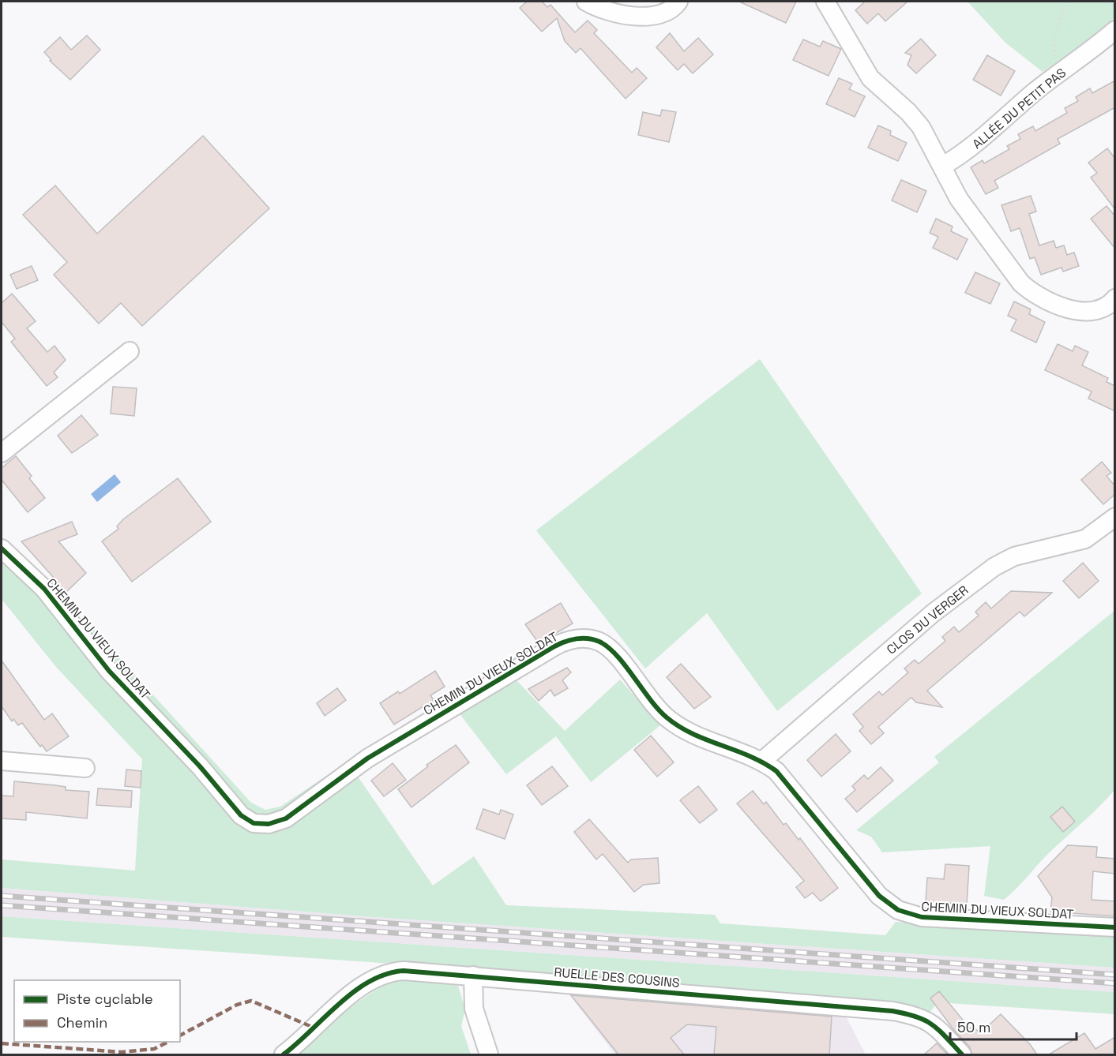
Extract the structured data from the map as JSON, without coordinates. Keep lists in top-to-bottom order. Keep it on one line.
{"streets":{"street":["ALLÉE DU PETIT PAS","CLOS DU VERGER","CHEMIN DU VIEUX SOLDAT","RUELLE DES COUSINS"]},"crossings":[["CLOS DU VERGER","CHEMIN DU VIEUX SOLDAT"]],"legend":["Piste cyclable","Chemin"],"scale_bar":"50 m"}
